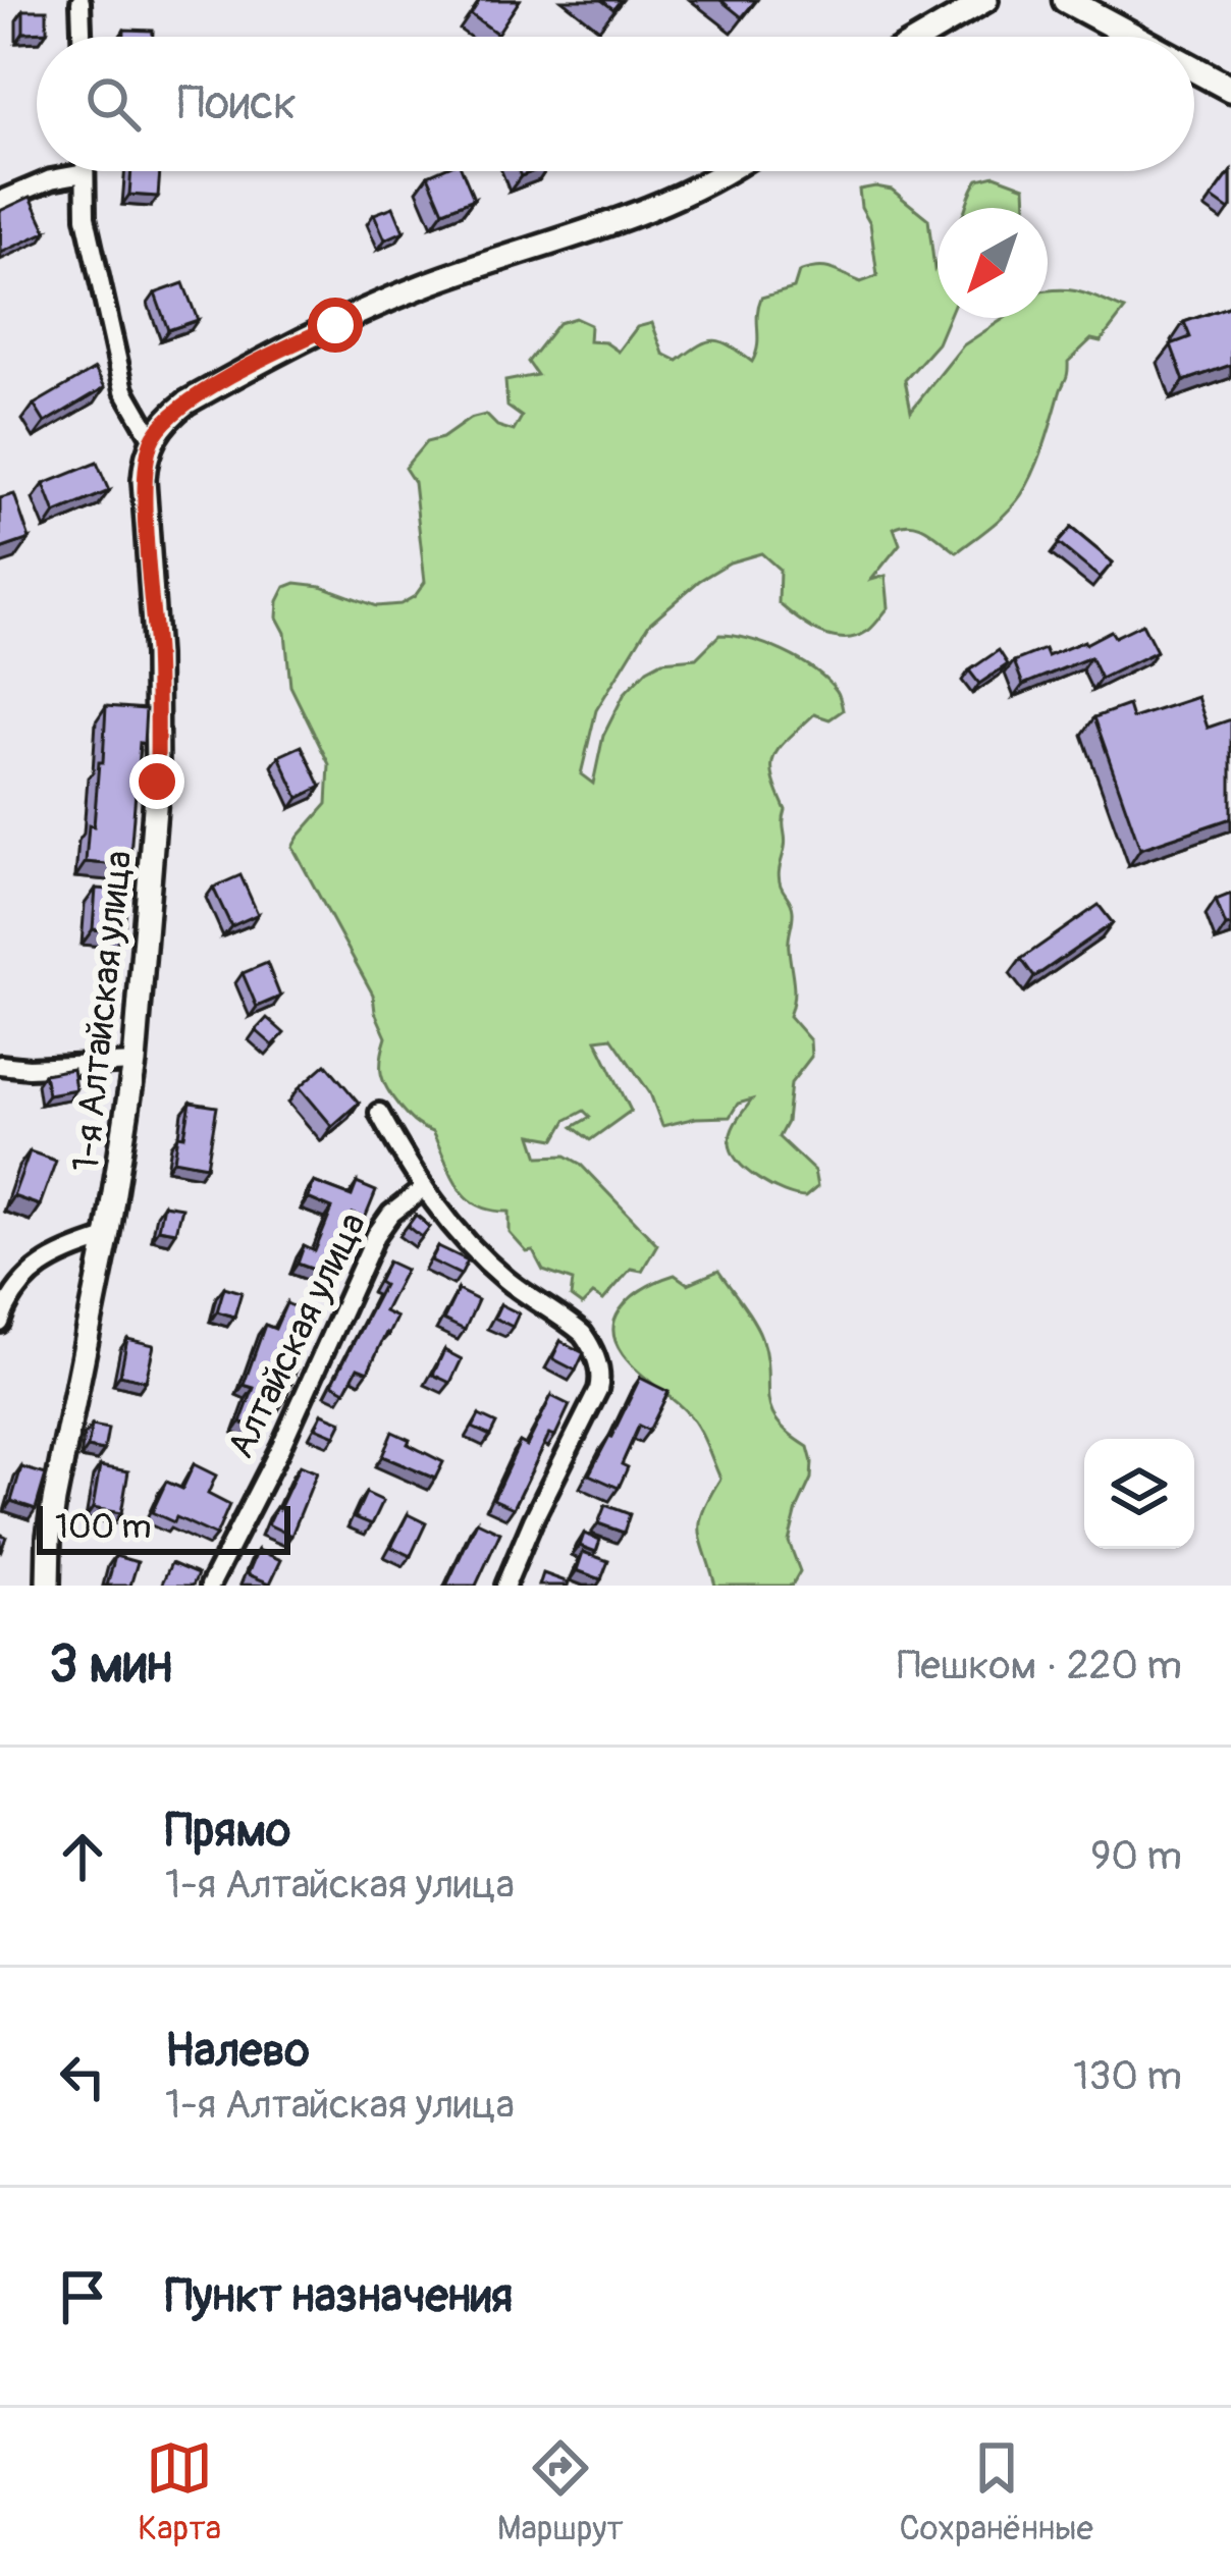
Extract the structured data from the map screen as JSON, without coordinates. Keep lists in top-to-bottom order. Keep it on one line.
{"streets":{"street":["1-я Алтайская улица","Алтайская улица"]},"scale_bar":"100 m","north":"bottom left","page":{"search":"Поиск","scale":"100 m","heading":["3 мин","Пешком · 220 m"],"list":[["Прямо","1-я Алтайская улица","90 m"],["Налево","1-я Алтайская улица","130 m"],"Пункт назначения"],"nav":["Карта","Маршрут","Сохранённые"]}}
